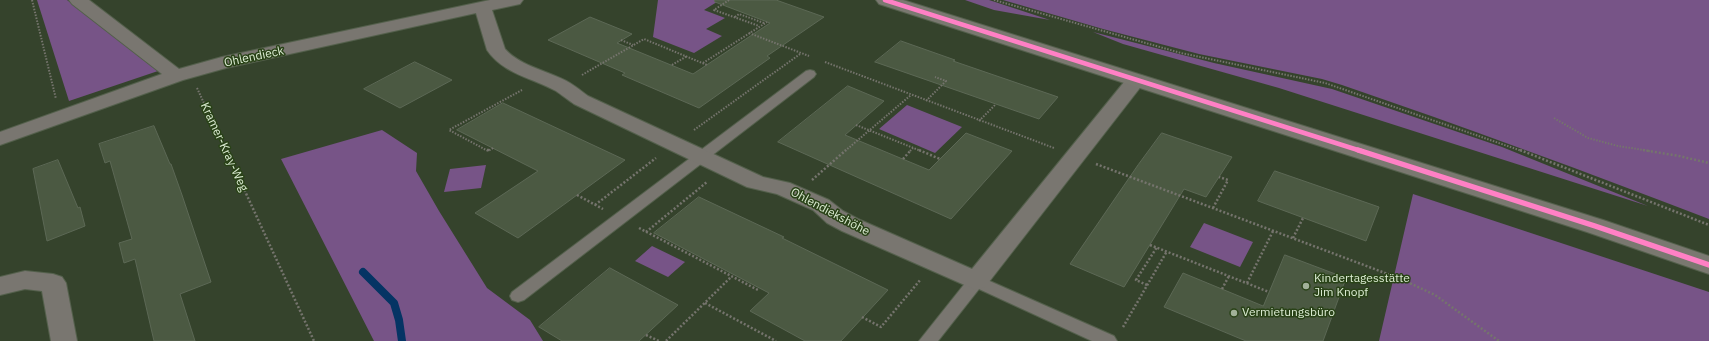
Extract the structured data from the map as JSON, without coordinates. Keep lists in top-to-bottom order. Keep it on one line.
{"streets":{"street":["Ohlendieck","Ohlendiekshöhe"],"path":["Kramer-Kray-Weg"]},"crossings":[["Ohlendieck","Kramer-Kray-Weg"],["Ohlendieck","Ohlendiekshöhe"]],"places":["Kindertagesstätte Jim Knopf","Vermietungsbüro"]}
